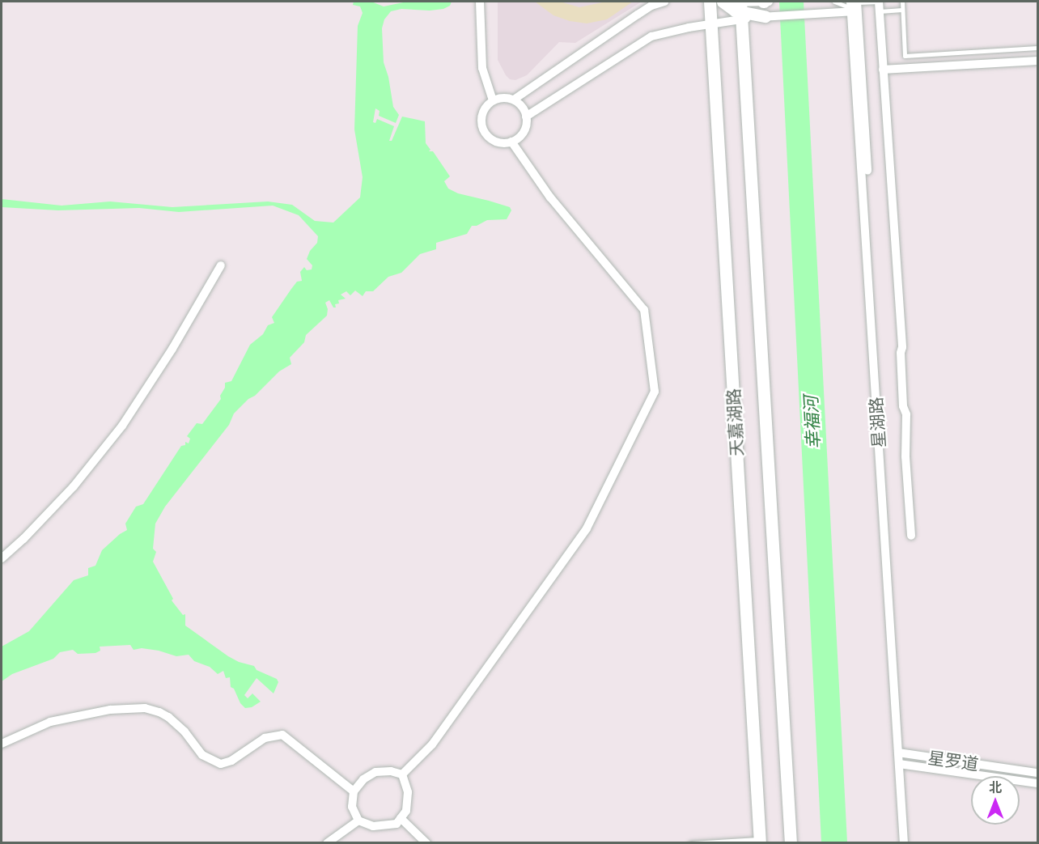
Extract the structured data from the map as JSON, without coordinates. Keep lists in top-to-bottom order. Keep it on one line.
{"streets":{"street":["天嘉湖路","星湖路","星罗道"]},"crossings":[["星湖路","星罗道"]],"water":["幸福河"],"north":"top"}
